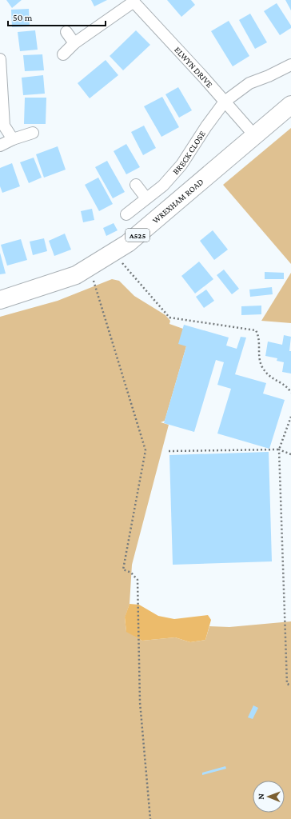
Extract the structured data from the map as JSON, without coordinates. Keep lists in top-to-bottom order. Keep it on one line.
{"streets":{"main road":["WREXHAM ROAD","A525"],"street":["ELWYN DRIVE","BRECK CLOSE"]},"crossings":[["ELWYN DRIVE","BRECK CLOSE"],["ELWYN DRIVE","WREXHAM ROAD"]],"scale_bar":"50 m","north":"left"}
